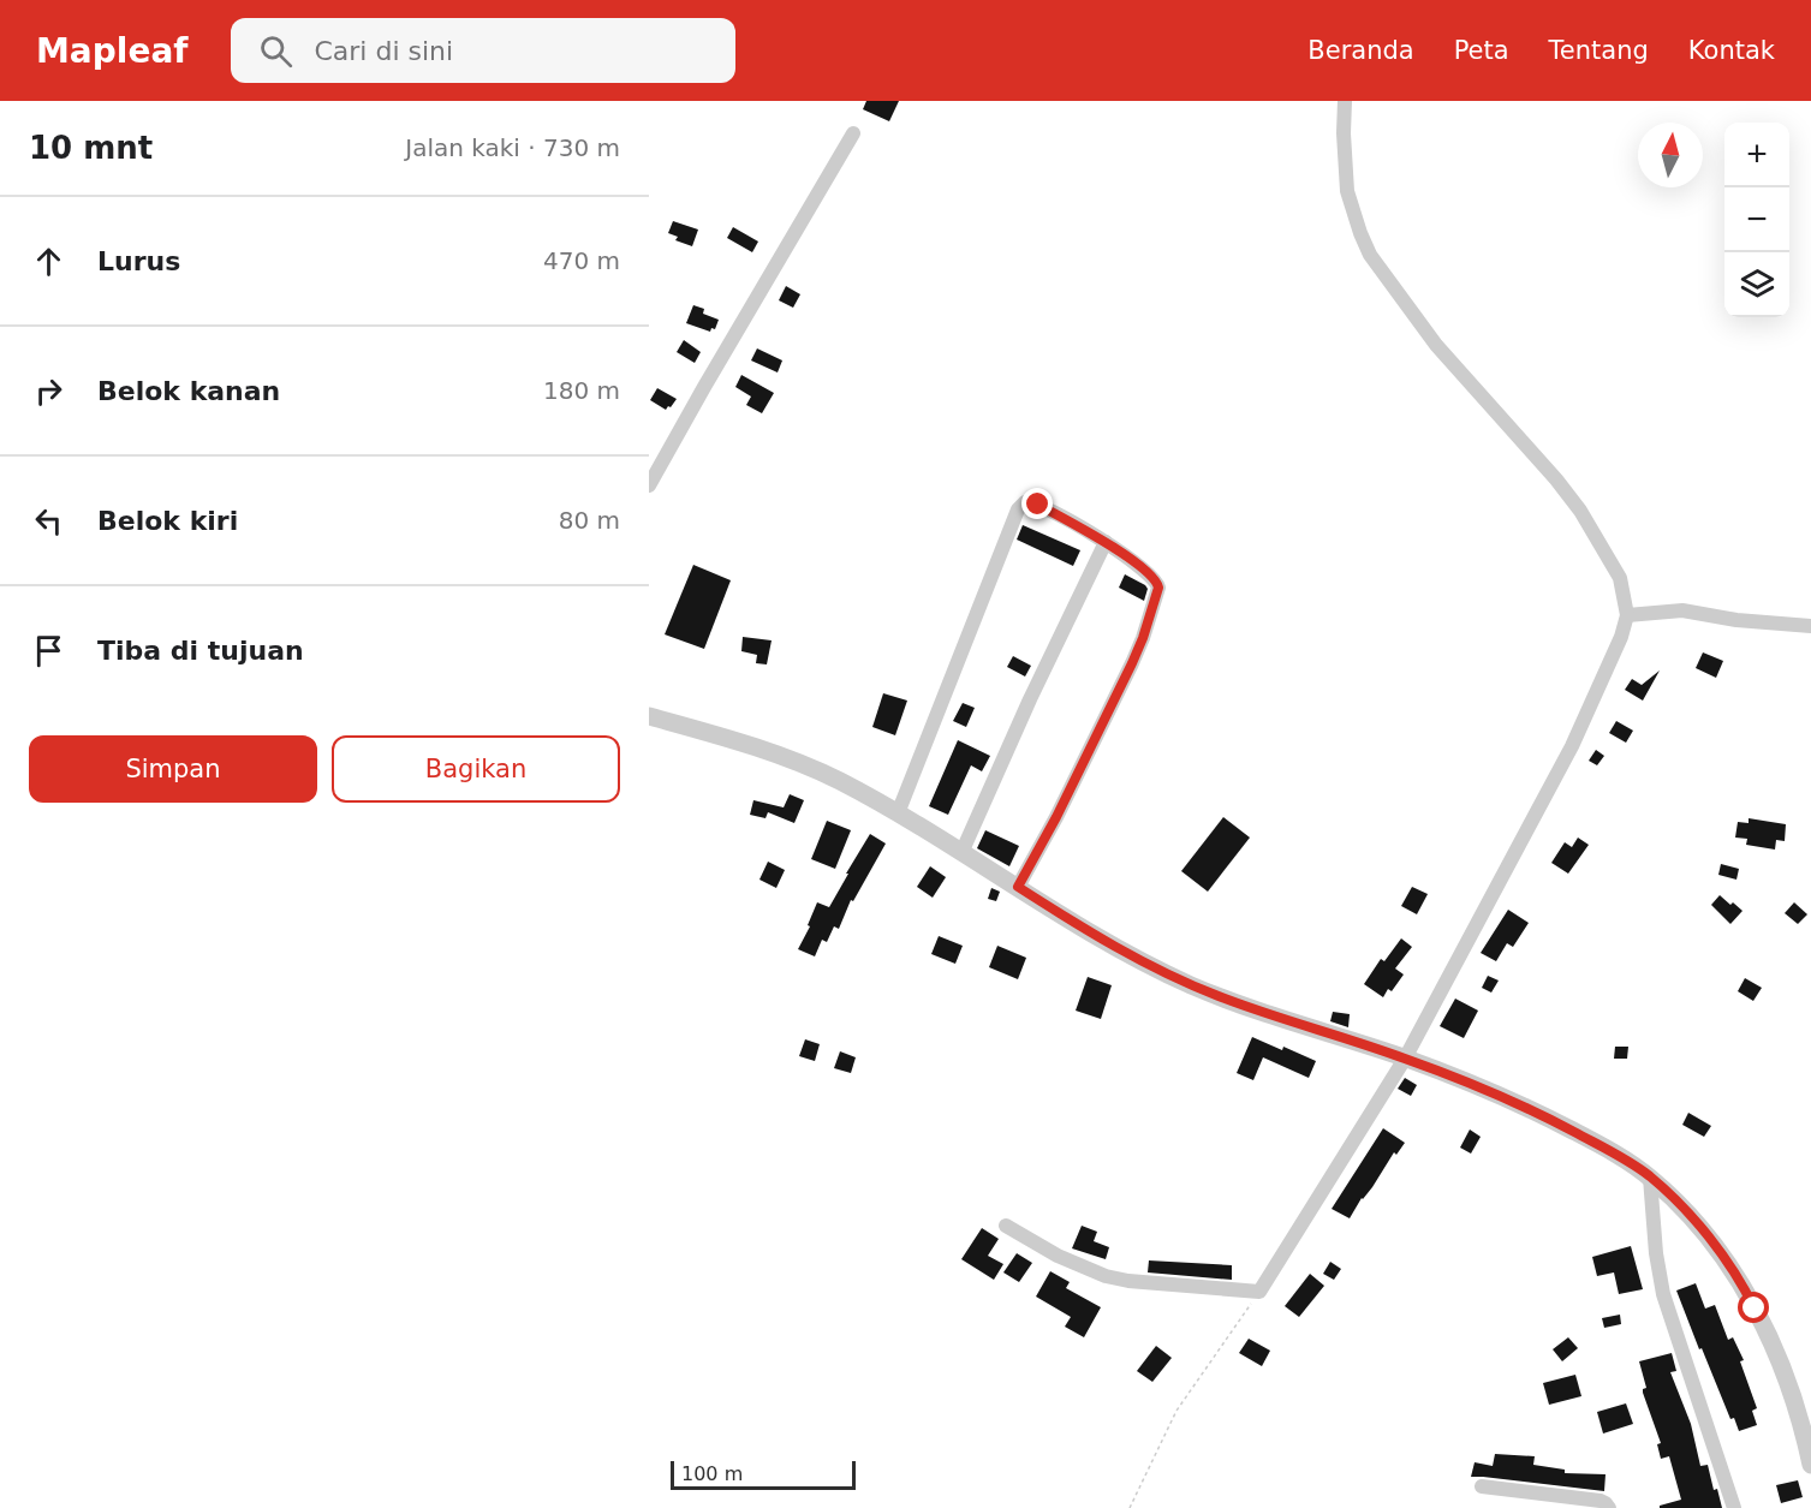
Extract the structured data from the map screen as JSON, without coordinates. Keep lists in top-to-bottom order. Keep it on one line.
{"scale_bar":"100 m","north":"top","page":{"header":"Mapleaf","search":"Cari di sini","nav":["Beranda","Peta","Tentang","Kontak"],"heading":["10 mnt","Jalan kaki · 730 m"],"map_buttons":["+","−"],"list":[["Lurus","470 m"],["Belok kanan","180 m"],["Belok kiri","80 m"],"Tiba di tujuan"],"buttons":["Simpan","Bagikan"],"scale":"100 m"}}
